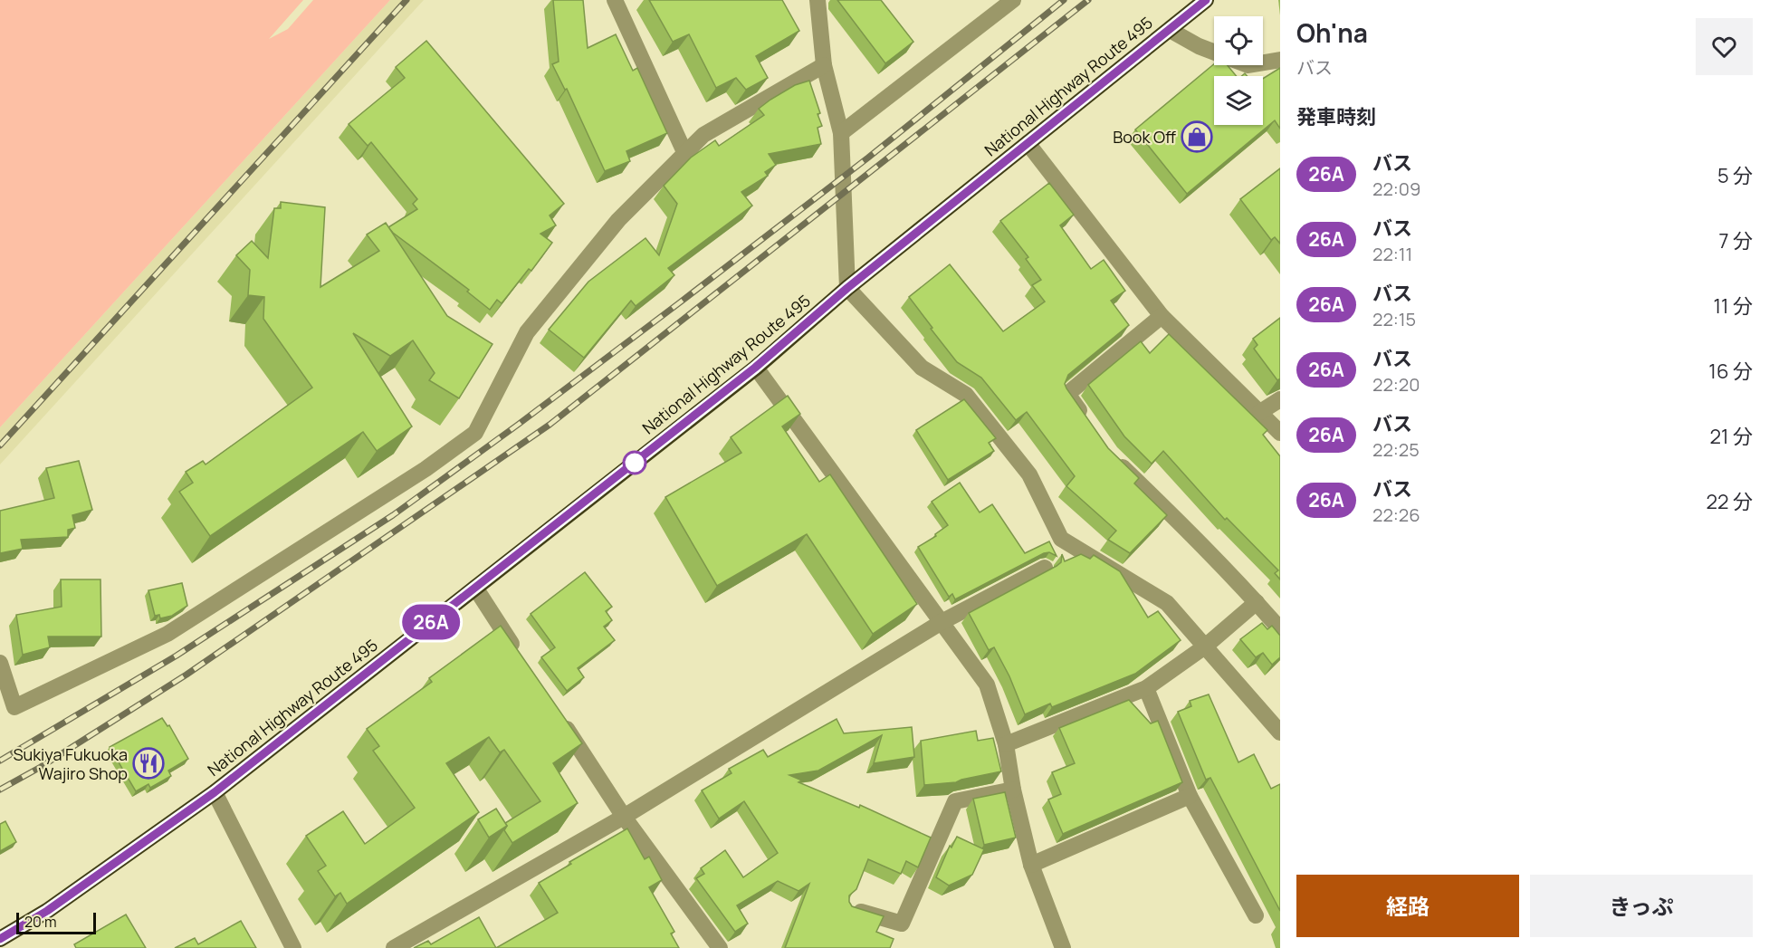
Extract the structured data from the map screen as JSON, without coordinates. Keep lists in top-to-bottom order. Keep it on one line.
{"streets":{"highway":["National Highway Route 495"]},"places":{"shop":["Book Off"],"restaurant":["Sukiya Fukuoka Wajiro Shop"]},"lines":["bus line 26A"],"scale_bar":"20 m","page":{"on_map":"26A","heading":[["Oh'na","バス"],"発車時刻"],"list":[{"mark":"26A","name":"バス","note":"22:09","value":"5 分"},{"mark":"26A","name":"バス","note":"22:11","value":"7 分"},{"mark":"26A","name":"バス","note":"22:15","value":"11 分"},{"mark":"26A","name":"バス","note":"22:20","value":"16 分"},{"mark":"26A","name":"バス","note":"22:25","value":"21 分"},{"mark":"26A","name":"バス","note":"22:26","value":"22 分"}],"buttons":["経路","きっぷ"],"scale":"20 m"}}
